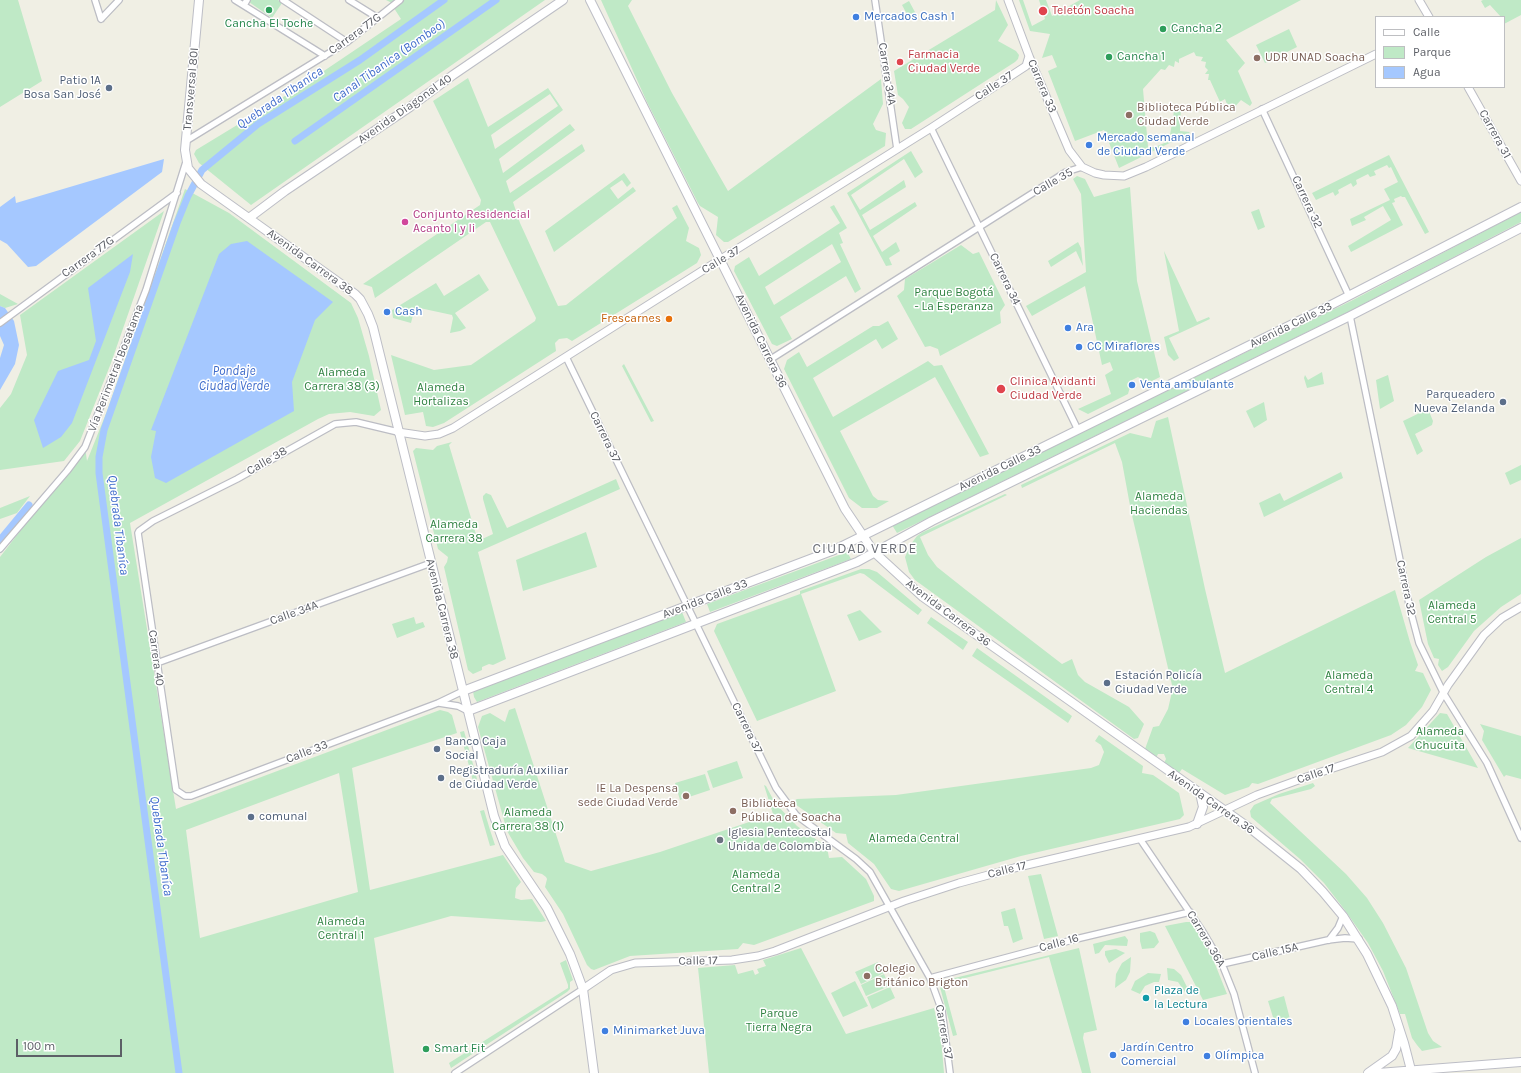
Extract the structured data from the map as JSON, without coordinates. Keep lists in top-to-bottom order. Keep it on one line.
{"streets":{"main road":["Transversal 80I","Avenida Diagonal 40","Avenida Carrera 38","Avenida Calle 33","Avenida Carrera 36"],"street":["Carrera 77G","Carrera 34A","Calle 37","Carrera 33","Carrera 31","Calle 35","Carrera 32","Carrera 34","Vía Perimetral Bosatama","Carrera 37","Calle 38","Calle 34A","Carrera 40","Calle 33","Calle 17","Carrera 36A","Calle 16","Calle 15A"]},"crossings":[["Carrera 77G","Transversal 80I"],["Carrera 77G","Vía Perimetral Bosatama"],["Carrera 34A","Calle 37"],["Calle 37","Carrera 33"],["Calle 37","Avenida Carrera 38"],["Calle 37","Carrera 34"],["Calle 37","Avenida Carrera 36"],["Calle 37","Carrera 37"],["Calle 37","Calle 38"],["Carrera 33","Calle 35"],["Transversal 80I","Avenida Carrera 38"],["Transversal 80I","Vía Perimetral Bosatama"],["Avenida Diagonal 40","Avenida Carrera 38"],["Calle 35","Carrera 32"],["Calle 35","Carrera 34"],["Calle 35","Avenida Carrera 36"],["Carrera 32","Avenida Calle 33"],["Carrera 32","Calle 17"],["Avenida Carrera 38","Avenida Calle 33"],["Avenida Carrera 38","Calle 38"],["Avenida Carrera 38","Calle 34A"],["Avenida Carrera 38","Calle 33"],["Avenida Carrera 38","Calle 17"],["Carrera 34","Avenida Calle 33"],["Avenida Calle 33","Avenida Carrera 36"],["Avenida Calle 33","Carrera 37"],["Avenida Calle 33","Calle 33"],["Avenida Carrera 36","Calle 17"],["Avenida Carrera 36","Calle 15A"],["Carrera 37","Calle 17"],["Carrera 37","Calle 16"],["Calle 38","Carrera 40"],["Calle 34A","Carrera 40"],["Carrera 40","Calle 33"],["Calle 17","Carrera 36A"],["Carrera 36A","Calle 16"],["Carrera 36A","Calle 15A"]],"districts":["CIUDAD VERDE"],"water":["Canal Tibanica (Bombeo)","Quebrada Tibaníca","Pondaje Ciudad Verde"],"parks":["Parque Bogotá - La Esperanza","Alameda Carrera 38 (3)","Alameda Hortalizas","Alameda Haciendas","Alameda Carrera 38","Alameda Central 5","Alameda Central 4","Alameda Chucuita","Alameda Carrera 38 (1)","Alameda Central","Alameda Central 2","Alameda Central 1","Parque Tierra Negra"],"places":["Cancha El Toche","Teletón Soacha","Mercados Cash 1","Cancha 2","Cancha 1","UDR UNAD Soacha","Farmacia Ciudad Verde","Patio 1A Bosa San José","Biblioteca Pública Ciudad Verde","Mercado semanal de Ciudad Verde","Conjunto Residencial Acanto I y Ii","Cash","Frescarnes","Ara","CC Miraflores","Venta ambulante","Clinica Avidanti Ciudad Verde","Parqueadero Nueva Zelanda","Estación Policía Ciudad Verde","Banco Caja Social","Registraduría Auxiliar de Ciudad Verde","IE La Despensa sede Ciudad Verde","Biblioteca Pública de Soacha","comunal","Iglesia Pentecostal Unida de Colombia","Colegio Británico Brigton","Plaza de la Lectura","Locales orientales","Minimarket Juva","Smart Fit","Jardín Centro Comercial","Olímpica"],"legend":["Calle","Parque","Agua"],"scale_bar":"100 m"}
